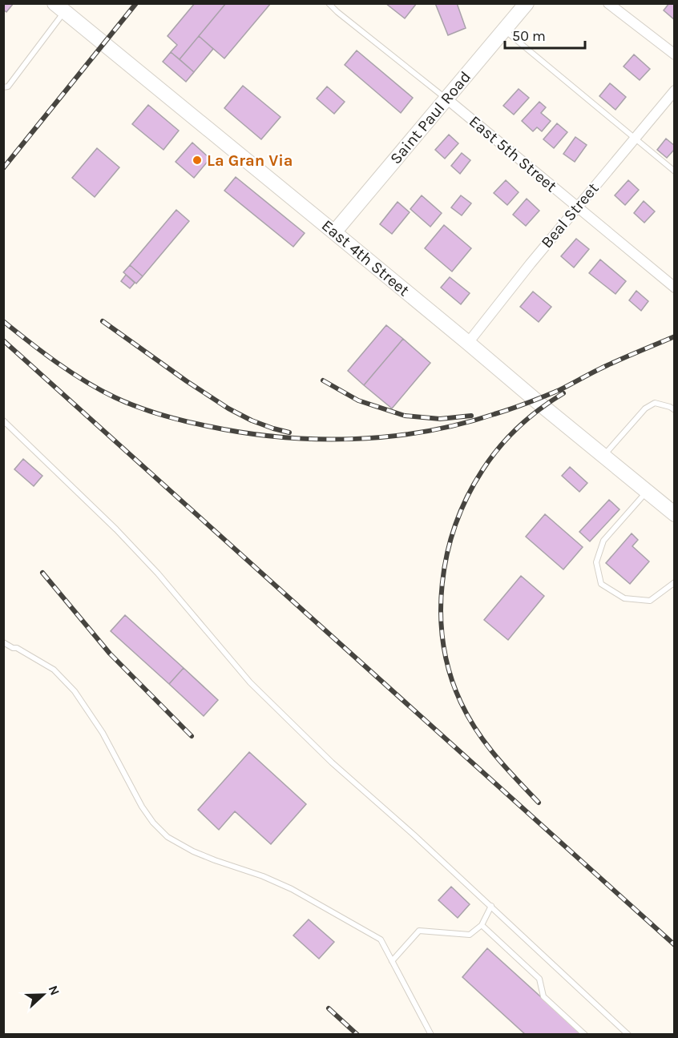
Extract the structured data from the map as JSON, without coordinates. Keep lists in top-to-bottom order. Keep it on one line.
{"streets":{"main road":["Saint Paul Road","East 4th Street"],"street":["East 5th Street","Beal Street"]},"crossings":[["Saint Paul Road","East 5th Street"],["Saint Paul Road","East 4th Street"],["East 5th Street","Beal Street"],["Beal Street","East 4th Street"]],"places":["La Gran Via"],"scale_bar":"50 m","north":"right"}
